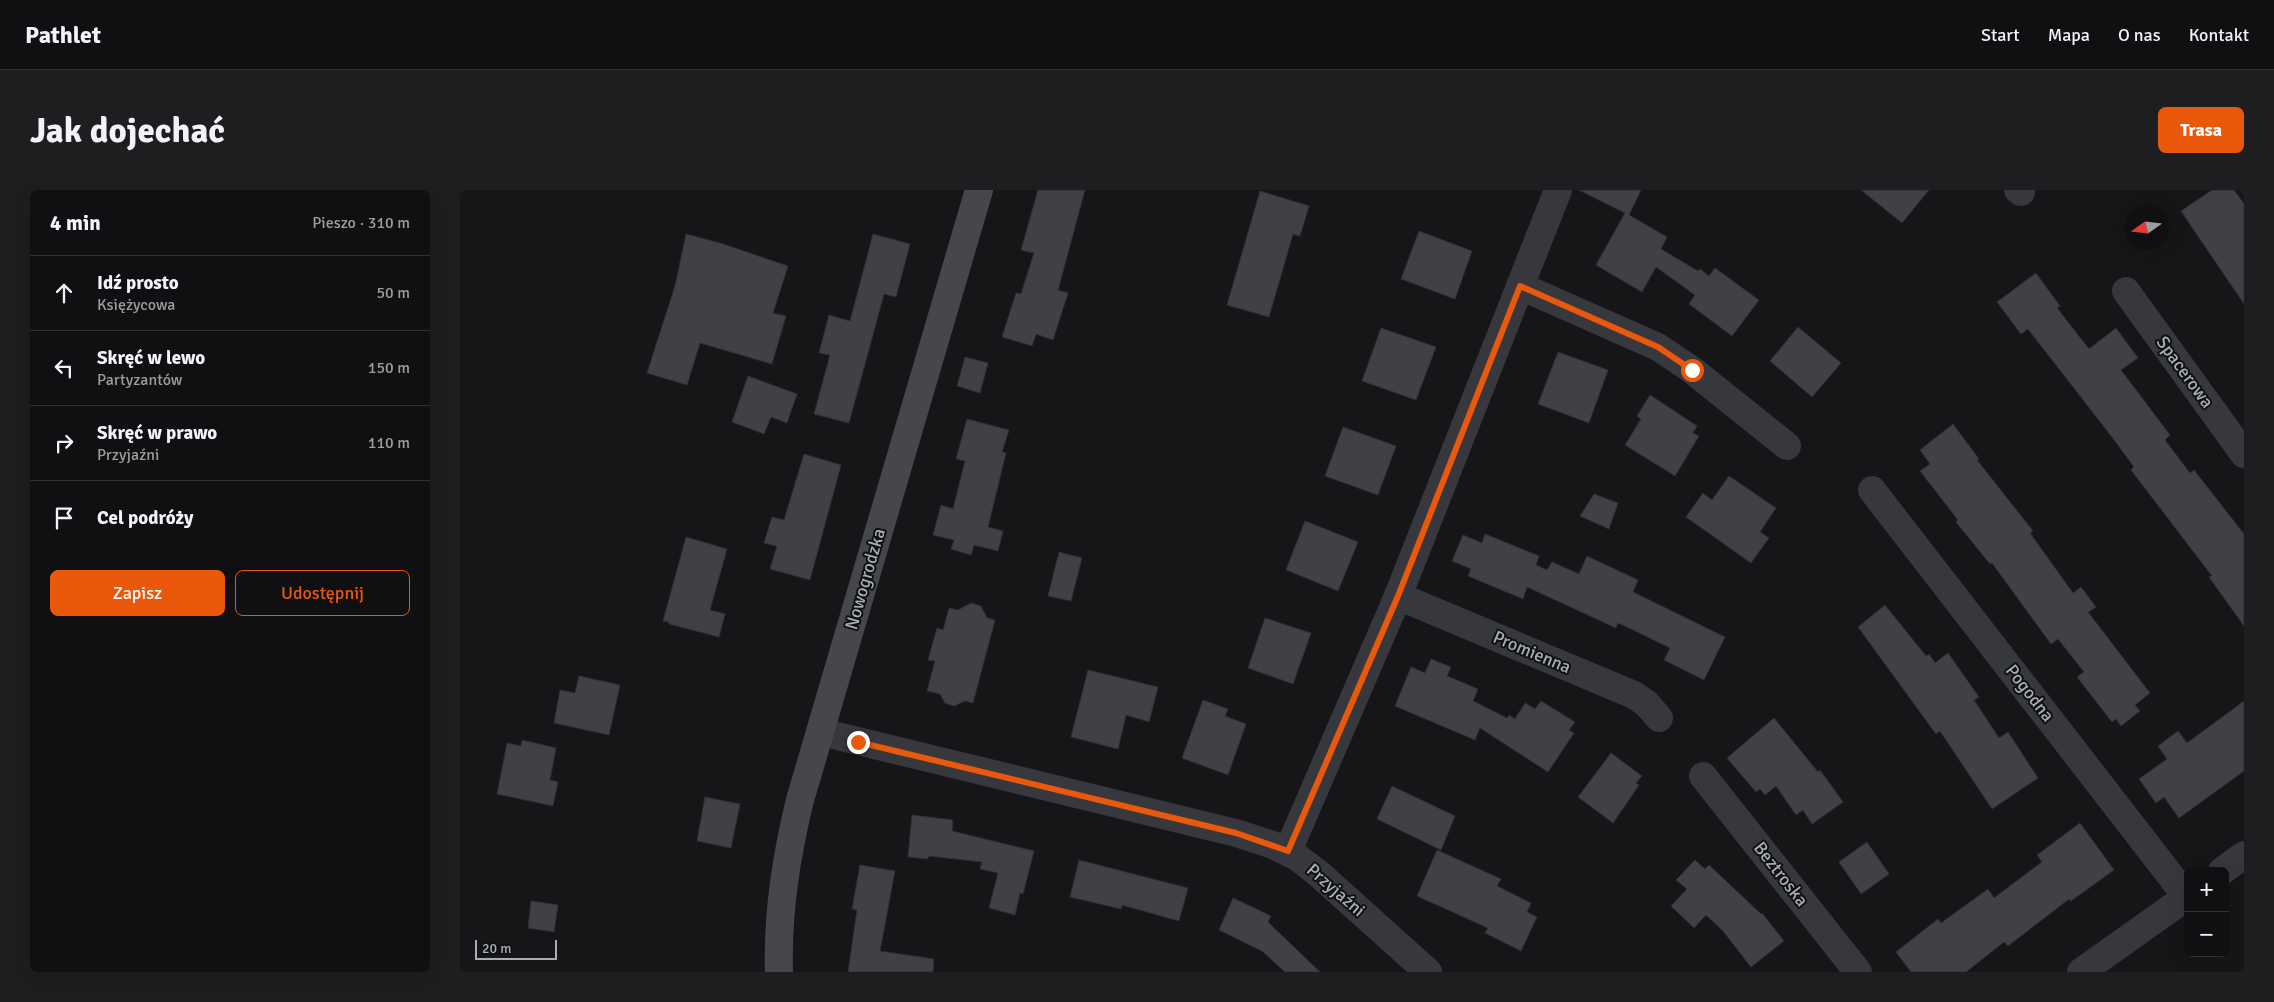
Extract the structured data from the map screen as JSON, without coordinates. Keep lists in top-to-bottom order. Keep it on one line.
{"streets":{"street":["Spacerowa","Nowogrodzka","Promienna","Pogodna","Beztroska","Przyjaźni"]},"crossings":[["Nowogrodzka","Przyjaźni"]],"scale_bar":"20 m","north":"left","page":{"header":"Pathlet","nav":["Start","Mapa","O nas","Kontakt"],"buttons":["Trasa",["Zapisz","Udostępnij"]],"title":"Jak dojechać","heading":["4 min","Pieszo · 310 m"],"list":[["Idź prosto","Księżycowa","50 m"],["Skręć w lewo","Partyzantów","150 m"],["Skręć w prawo","Przyjaźni","110 m"],"Cel podróży"],"map_buttons":["+","−"],"scale":"20 m"}}
